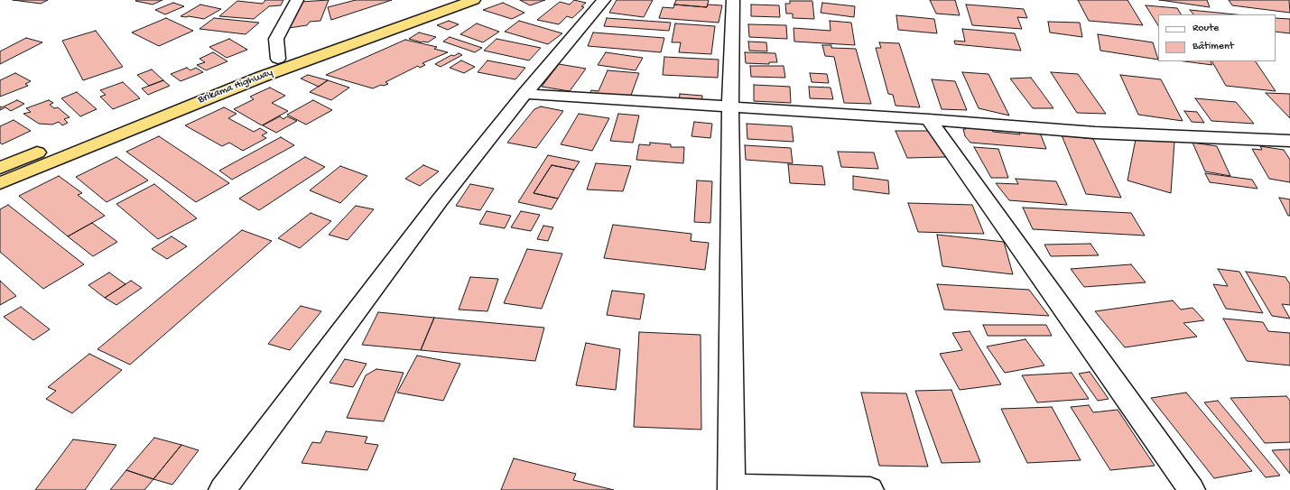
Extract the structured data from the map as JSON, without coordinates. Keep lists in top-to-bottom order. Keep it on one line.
{"streets":{"highway":["Brikama Highway"]},"legend":["Route","Bâtiment"]}
